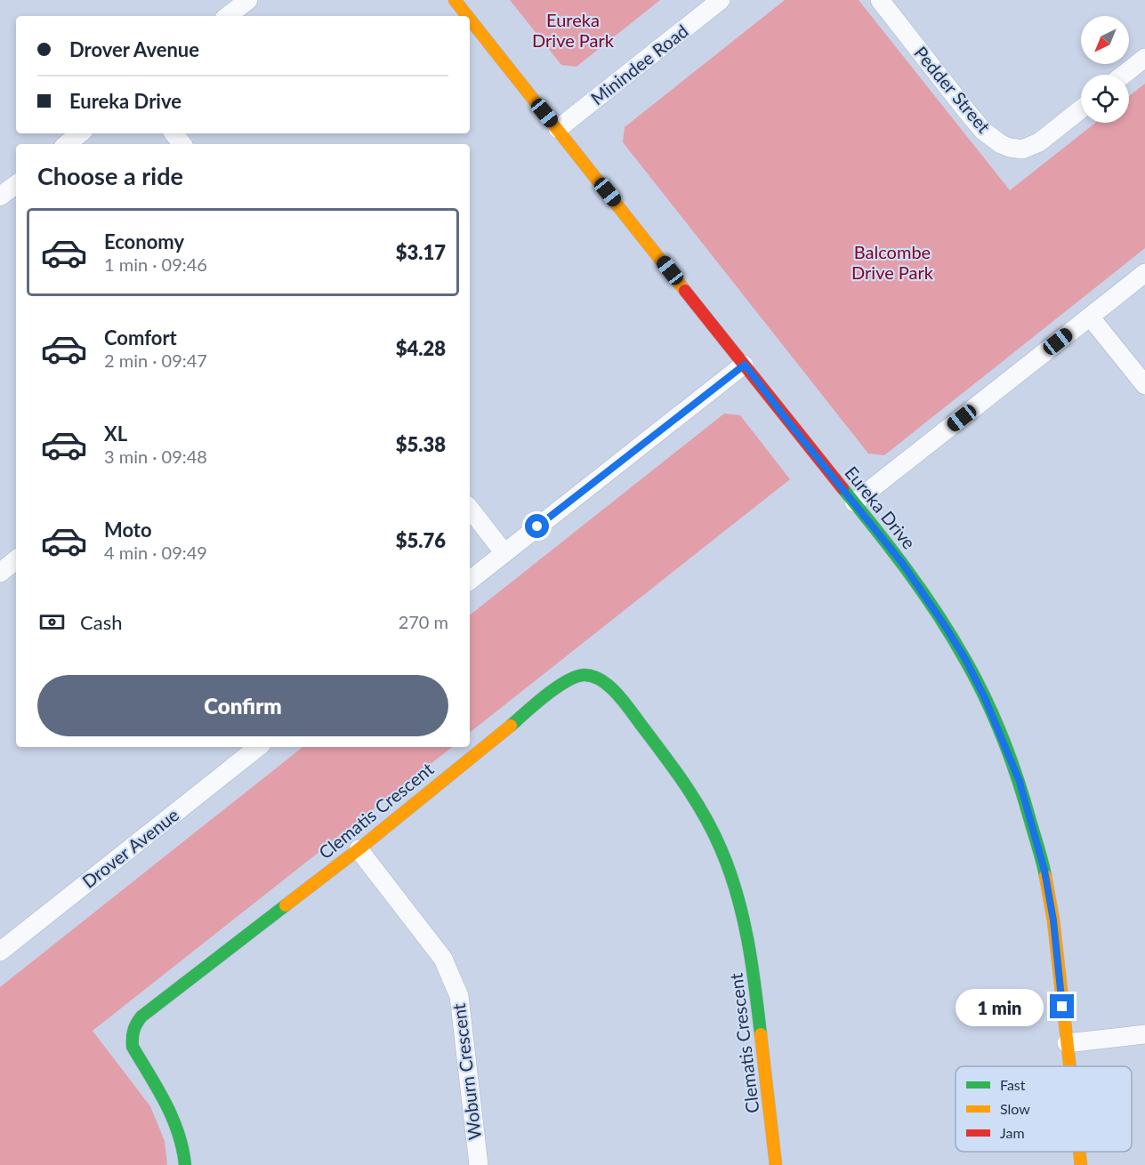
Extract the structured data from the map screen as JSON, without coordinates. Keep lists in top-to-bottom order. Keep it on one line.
{"streets":{"street":["Minindee Road","Pedder Street","Eureka Drive","Clematis Crescent","Drover Avenue","Woburn Crescent"]},"crossings":[["Minindee Road","Eureka Drive"],["Clematis Crescent","Woburn Crescent"]],"parks":["Eureka Drive Park","Balcombe Drive Park"],"legend":["Fast","Slow","Jam"],"north":"bottom left","page":{"banner":["Drover Avenue","Eureka Drive"],"heading":"Choose a ride","list":[{"name":"Economy","note":"1 min · 09:46","value":"$3.17"},{"name":"Comfort","note":"2 min · 09:47","value":"$4.28"},{"name":"XL","note":"3 min · 09:48","value":"$5.38"},{"name":"Moto","note":"4 min · 09:49","value":"$5.76"}],"pay":["Cash","270 m"],"buttons":"Confirm","bubble":"1 min"}}
